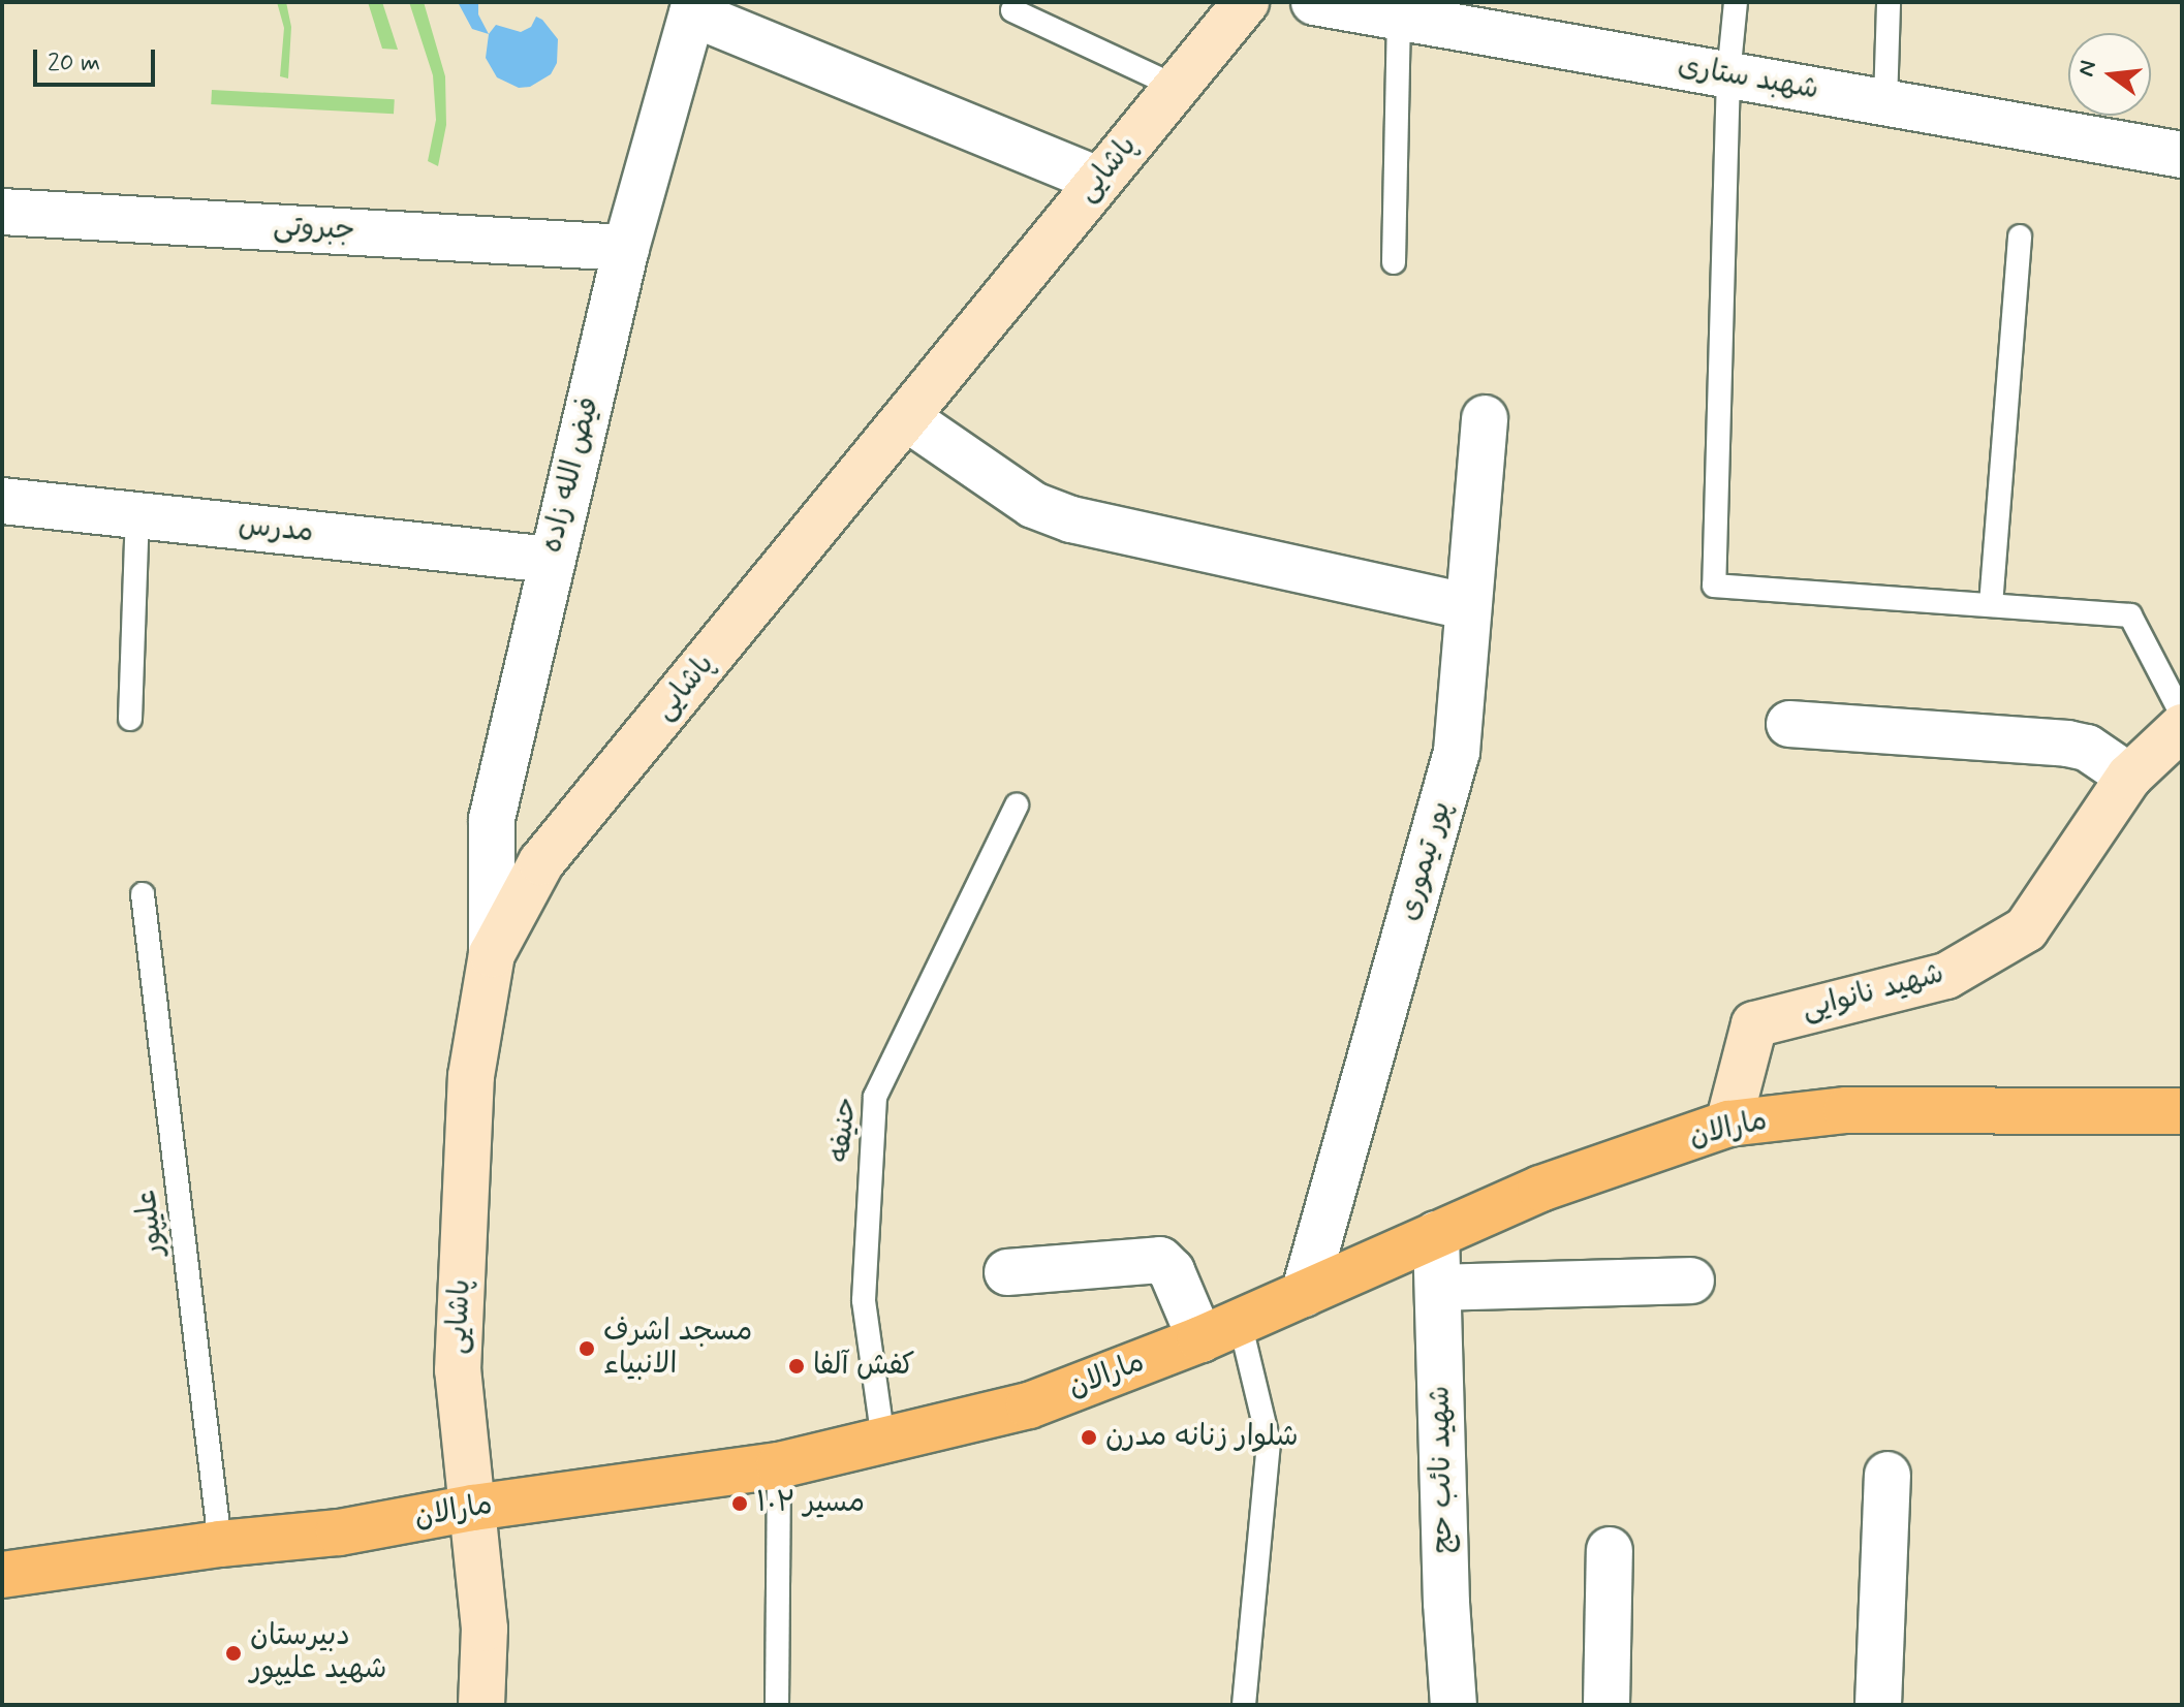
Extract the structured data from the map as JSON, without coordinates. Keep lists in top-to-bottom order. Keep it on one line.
{"streets":{"main road":["پاشایی","شهید نانوایی","مارالان"],"street":["شهبد ستاری","جبروتی","فیض الله زاده","مدرس","پور تیموری","شهید نائب حج"],"lane":["حنیفه","علیپور"]},"crossings":[["پاشایی","فیض الله زاده"],["پاشایی","مارالان"],["جبروتی","فیض الله زاده"],["فیض الله زاده","مدرس"],["پور تیموری","مارالان"],["شهید نانوایی","مارالان"],["حنیفه","مارالان"],["مارالان","علیپور"],["مارالان","شهید نائب حج"]],"places":["مسجد اشرف الانبیاء","کفش آلفا","شلوار زنانه مدرن","مسیر ۱۰۲","دبیرستان شهید علیپور"],"scale_bar":"20 m","north":"left"}
